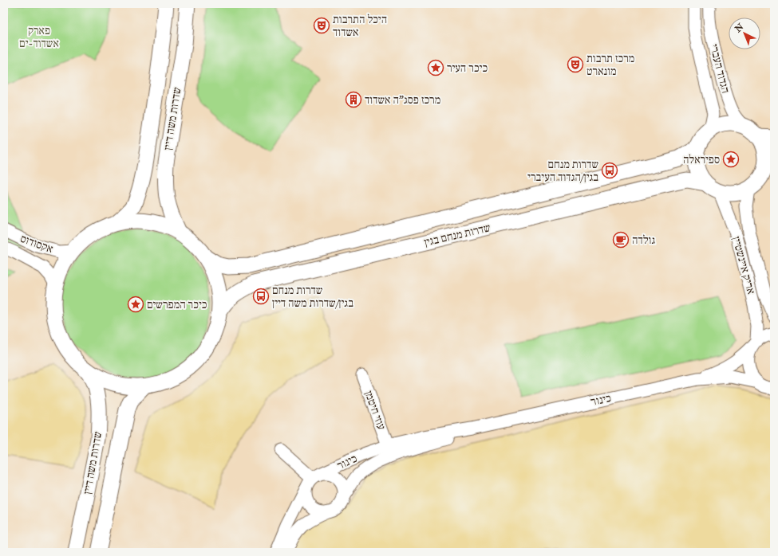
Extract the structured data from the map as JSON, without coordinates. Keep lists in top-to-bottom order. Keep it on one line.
{"streets":{"main road":["שדרות משה דיין","שדרות מנחם בגין"],"street":["הגדוד העברי","אקסודוס","אריק איינשטיין","כינור","עוזי חיטמן"]},"crossings":[["הגדוד העברי","שדרות מנחם בגין"],["הגדוד העברי","אריק איינשטיין"],["שדרות מנחם בגין","אריק איינשטיין"],["אריק איינשטיין","כינור"],["כינור","עוזי חיטמן"]],"parks":["פארק אשדוד-ים"],"places":{"theatre":["היכל התרבות אשדוד","מרכז תרבות מונארט"],"place":["כיכר העיר","ספיראלה","כיכר המפרשים"],"building":["מרכז פסג\"ה אשדוד"],"bus stop":["שדרות מנחם בגין/הגדוד העיברי","שדרות מנחם בגין/שדרות משה דיין"],"cafe":["גולדה"]},"north":"top left"}
